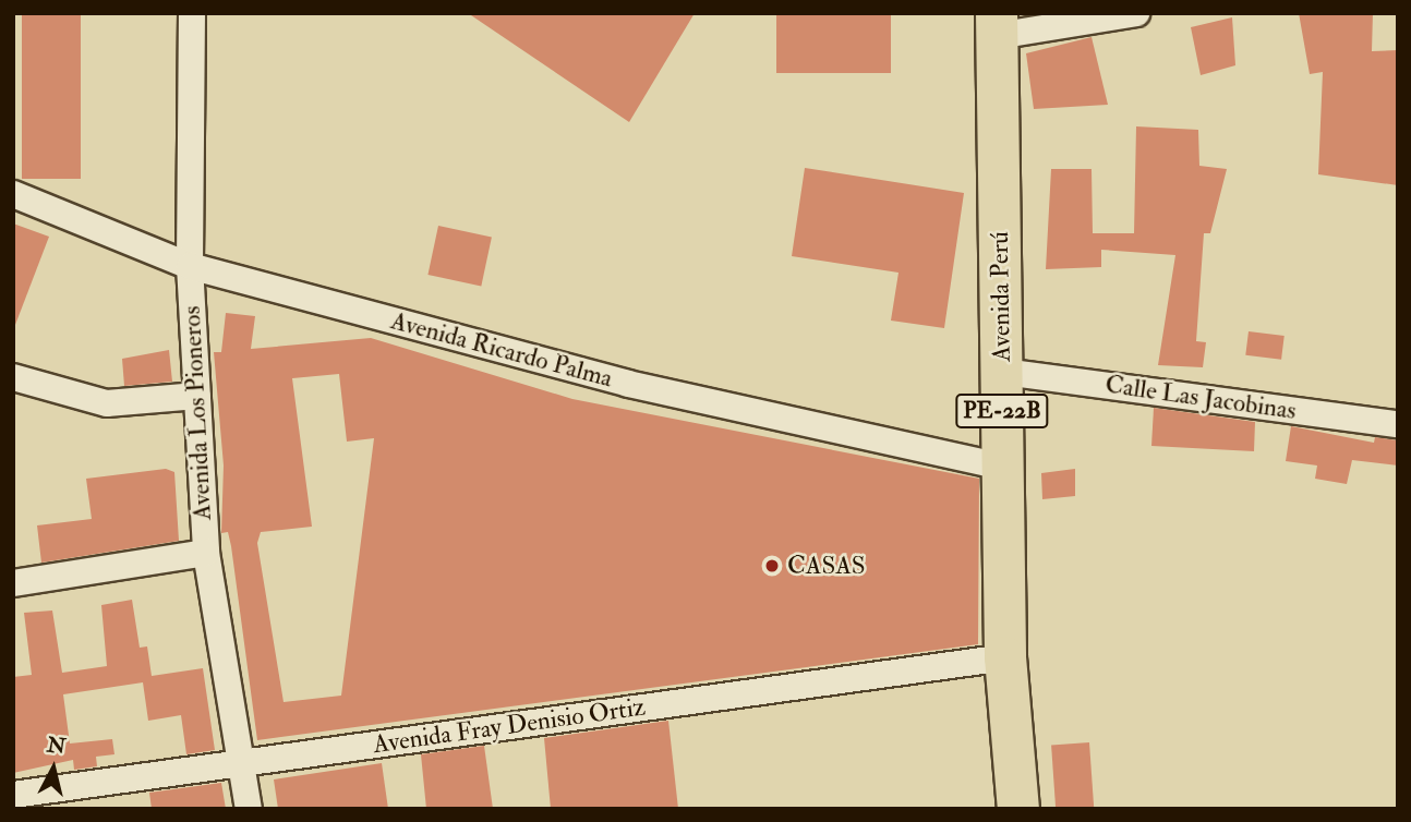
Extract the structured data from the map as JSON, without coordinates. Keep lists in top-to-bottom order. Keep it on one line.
{"streets":{"highway":["Avenida Perú","PE-22B"],"street":["Avenida Ricardo Palma","Calle Las Jacobinas","Avenida Los Pioneros","Avenida Fray Denisio Ortiz"]},"crossings":[["Avenida Perú","Avenida Ricardo Palma"],["Avenida Perú","Calle Las Jacobinas"],["Avenida Perú","Avenida Fray Denisio Ortiz"],["Avenida Ricardo Palma","Avenida Los Pioneros"],["Avenida Los Pioneros","Avenida Fray Denisio Ortiz"]],"places":["CASAS"],"north":"top"}
